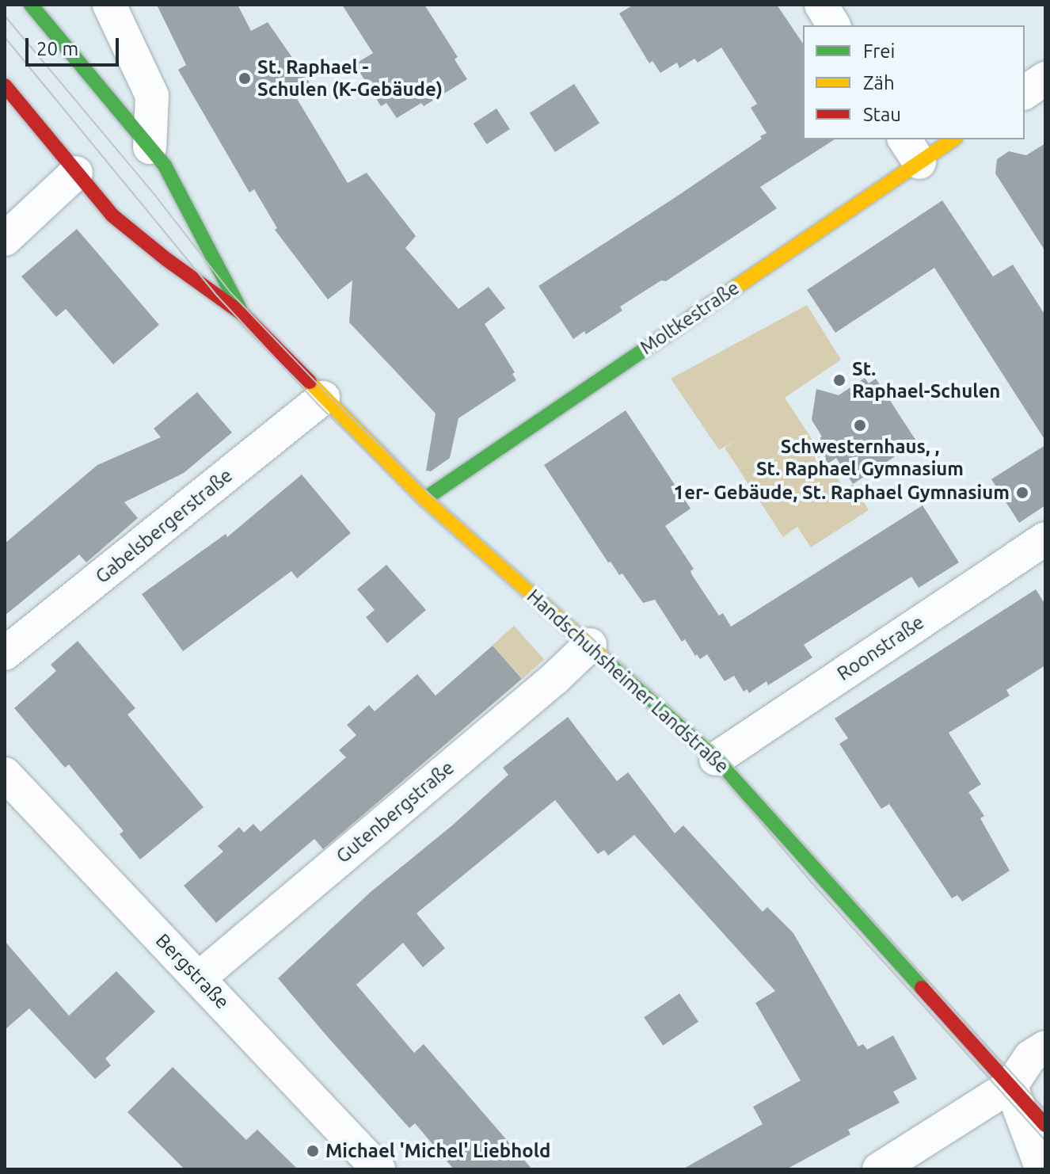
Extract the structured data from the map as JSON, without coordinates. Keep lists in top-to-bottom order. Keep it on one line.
{"streets":{"main road":["Moltkestraße","Handschuhsheimer Landstraße"],"street":["Gabelsbergerstraße","Roonstraße","Gutenbergstraße","Bergstraße"]},"crossings":[["Moltkestraße","Handschuhsheimer Landstraße"],["Gabelsbergerstraße","Handschuhsheimer Landstraße"],["Roonstraße","Handschuhsheimer Landstraße"],["Handschuhsheimer Landstraße","Gutenbergstraße"],["Gutenbergstraße","Bergstraße"]],"places":["St. Raphael - Schulen (K-Gebäude)","St. Raphael-Schulen","Schwesternhaus, , St. Raphael Gymnasium","1er- Gebäude, St. Raphael Gymnasium","Michael 'Michel' Liebhold"],"legend":["Frei","Zäh","Stau"],"scale_bar":"20 m"}
